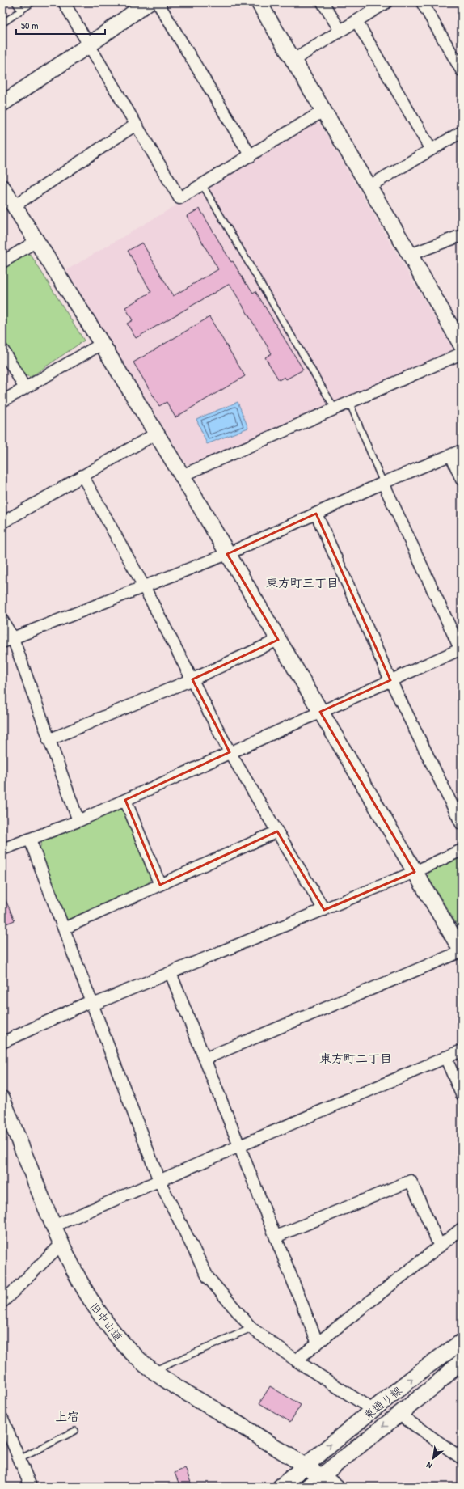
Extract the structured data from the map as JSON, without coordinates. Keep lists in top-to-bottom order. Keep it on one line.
{"streets":{"street":["旧中山道","東通り線"]},"crossings":[["旧中山道","東通り線"]],"districts":["東方町三丁目","東方町二丁目","上宿"],"scale_bar":"50 m","north":"bottom left"}
